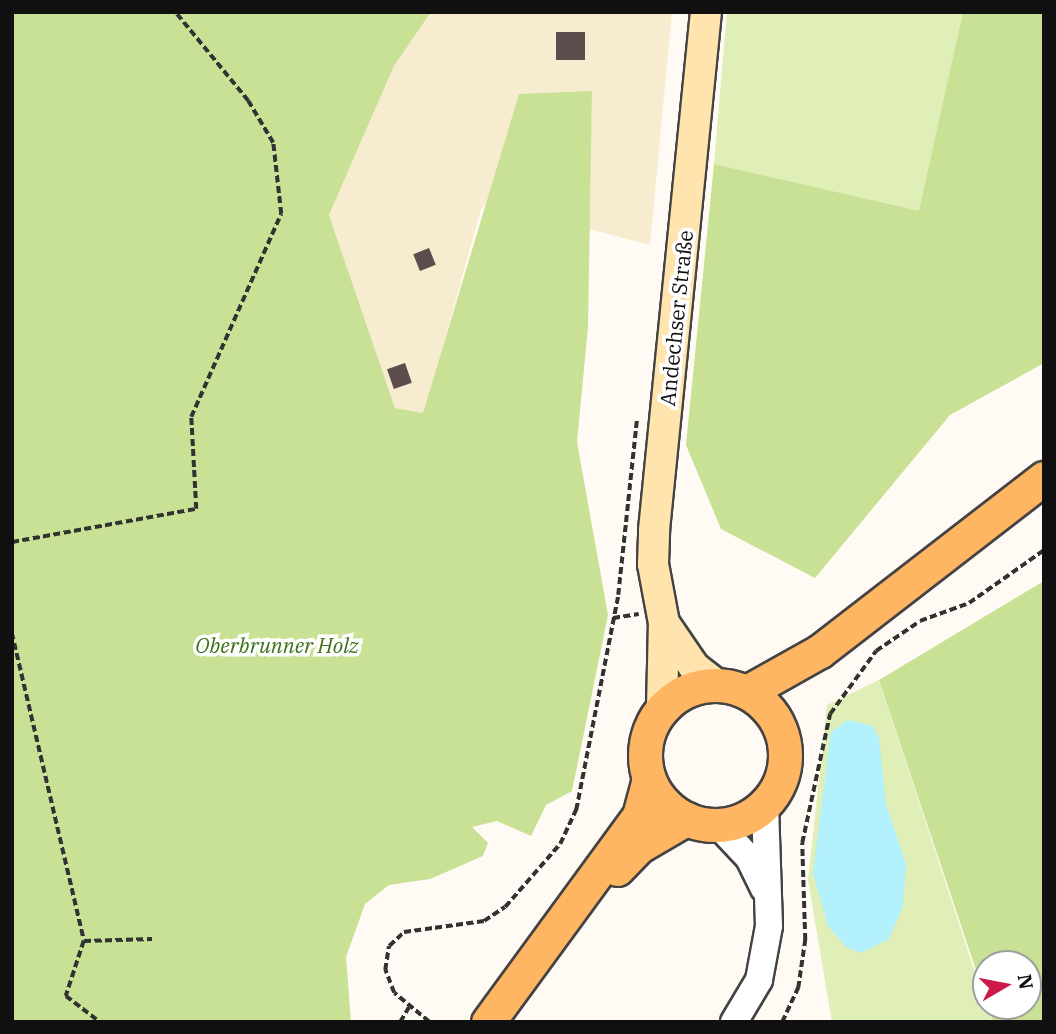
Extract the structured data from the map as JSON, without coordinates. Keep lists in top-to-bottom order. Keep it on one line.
{"streets":{"main road":["Andechser Straße"]},"parks":["Oberbrunner Holz"],"north":"right"}
